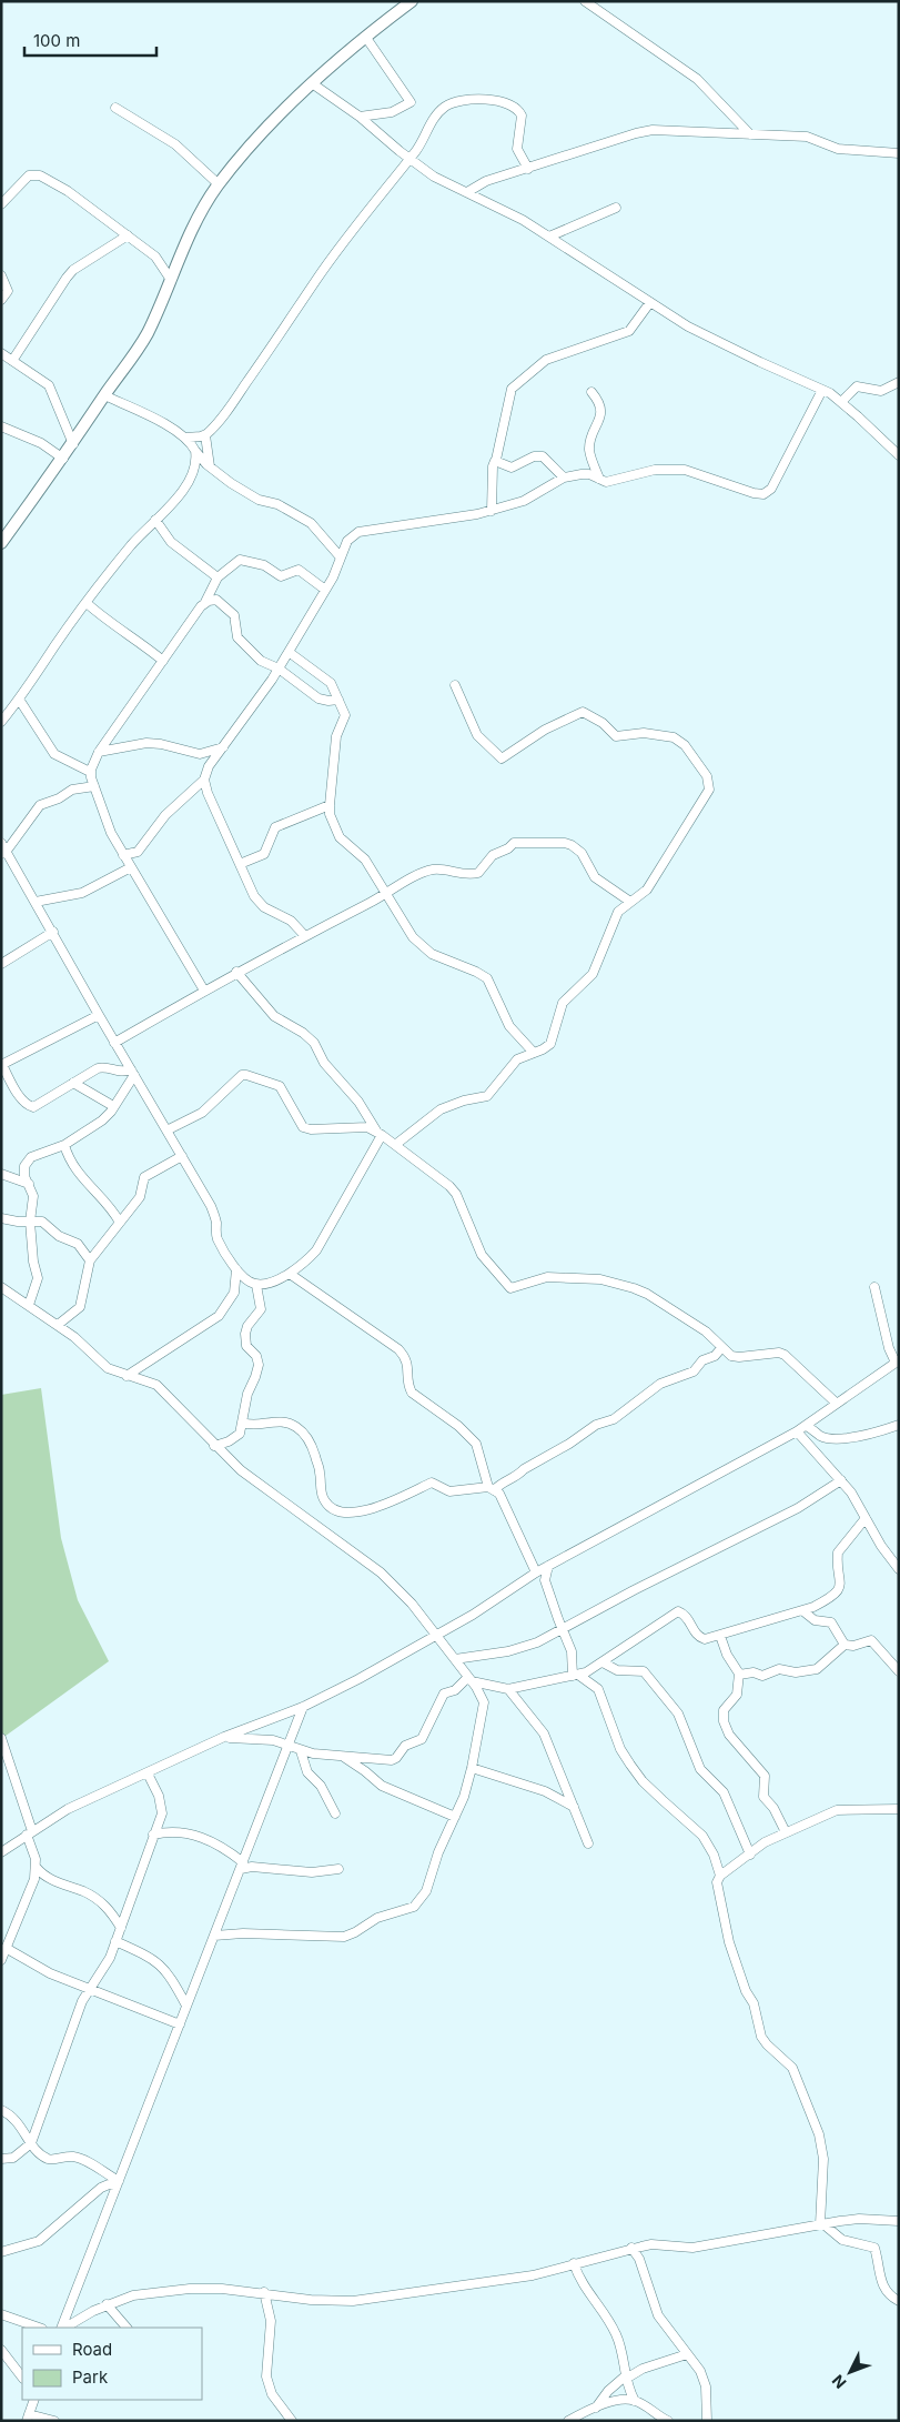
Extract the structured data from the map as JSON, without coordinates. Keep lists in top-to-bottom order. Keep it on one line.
{"legend":["Road","Park"],"scale_bar":"100 m","north":"bottom left"}
